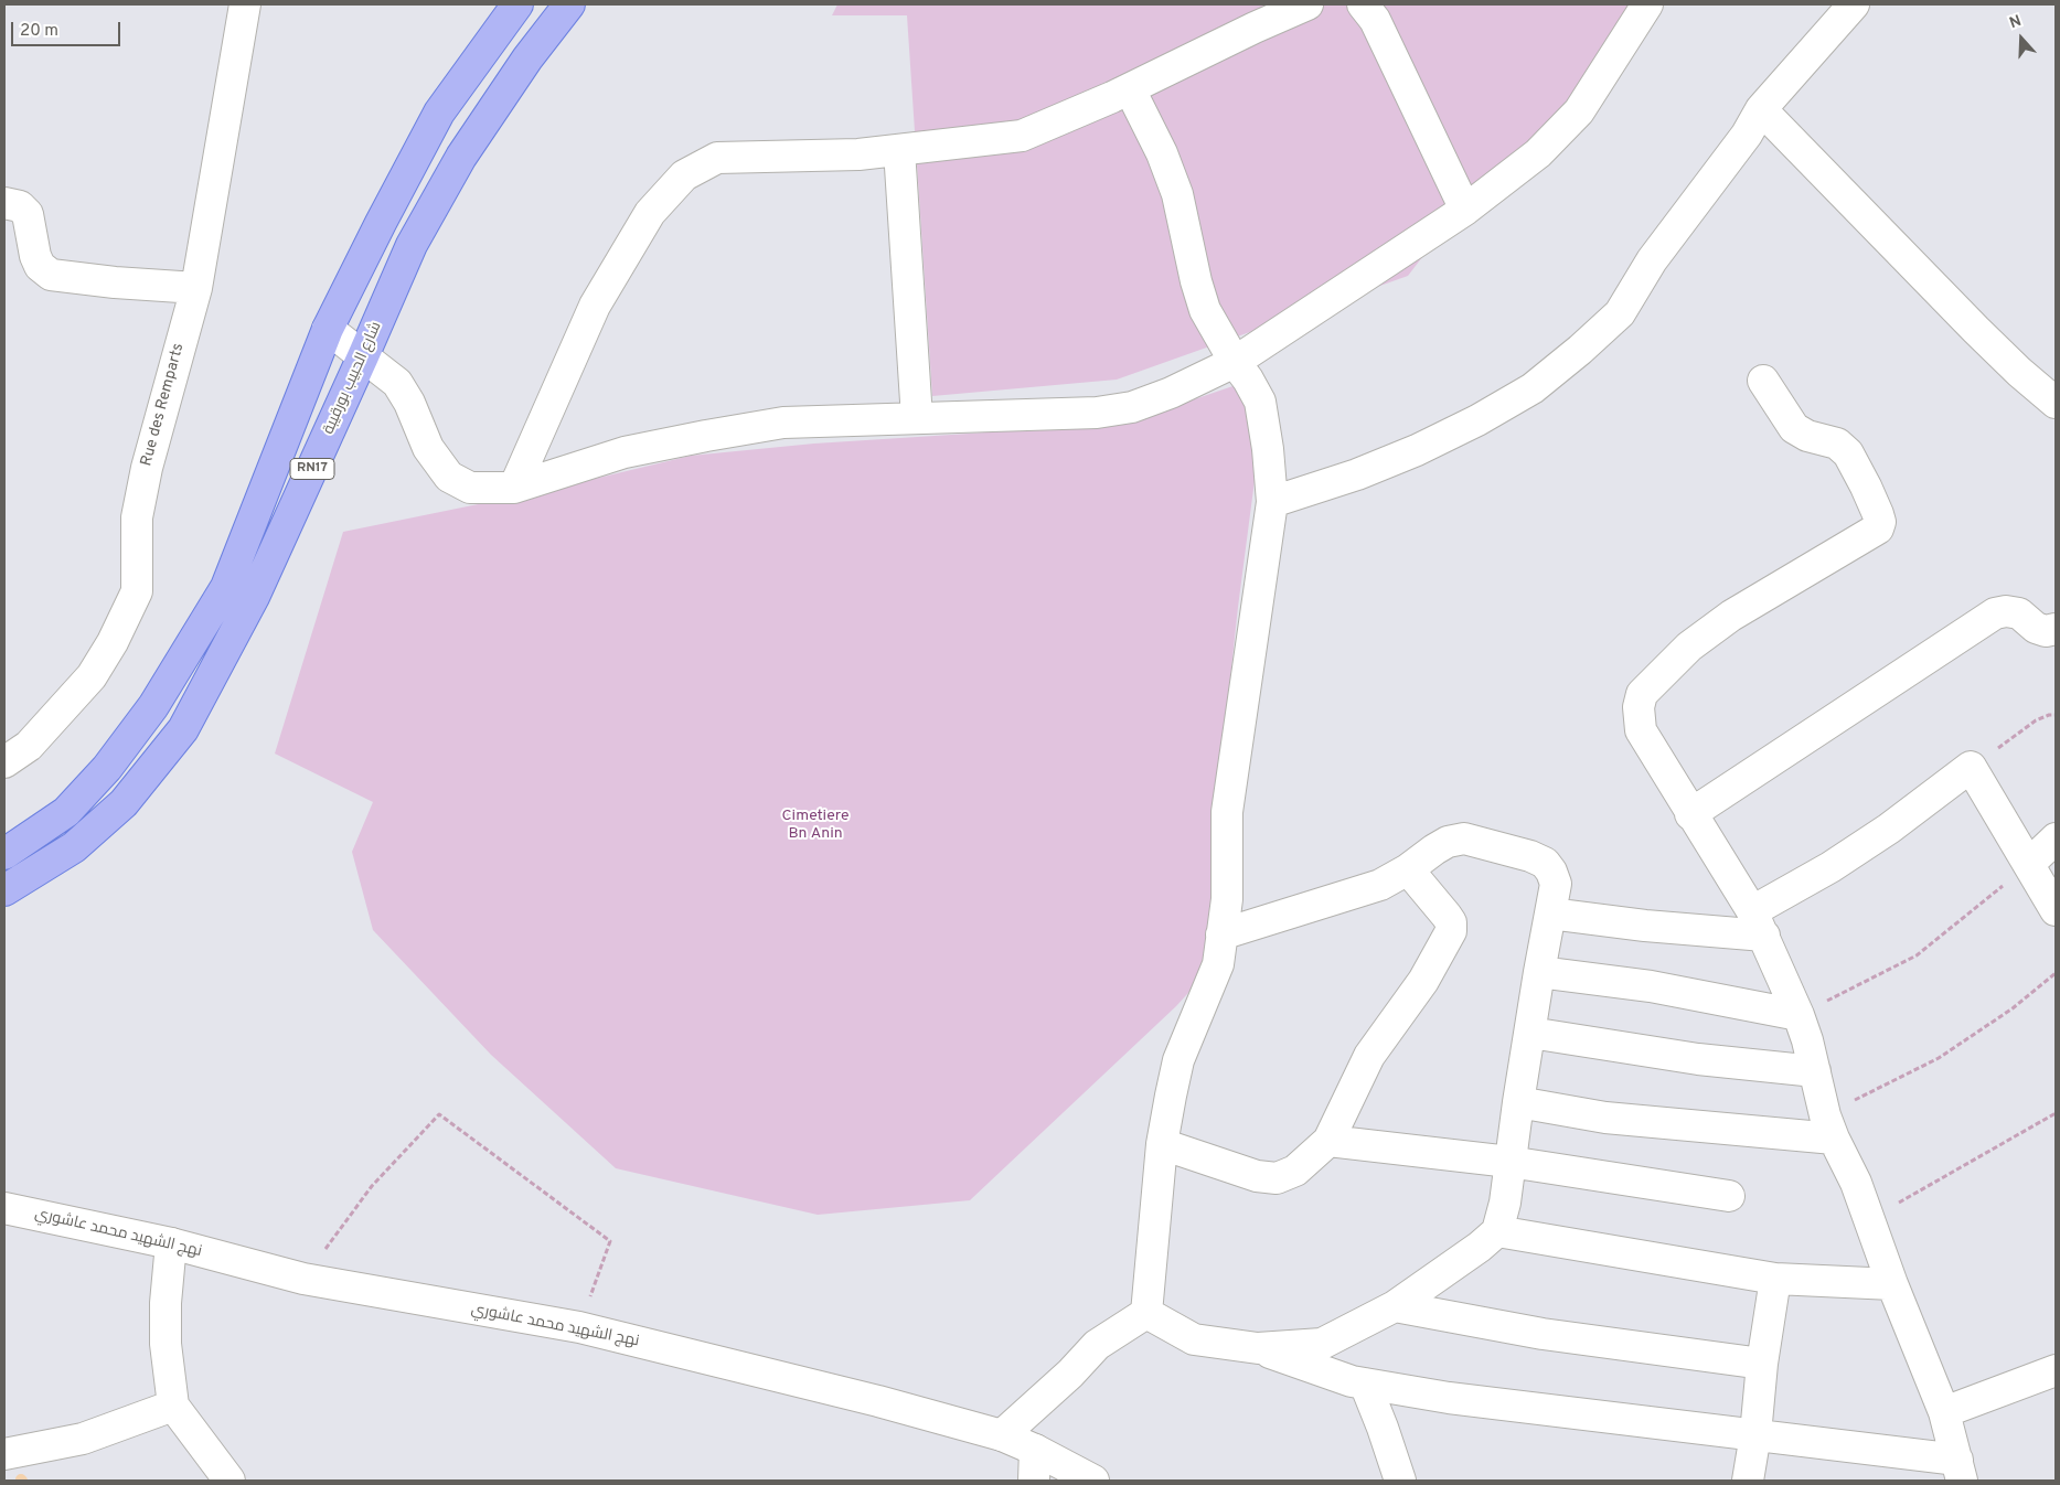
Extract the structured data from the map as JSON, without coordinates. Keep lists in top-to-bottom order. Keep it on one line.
{"streets":{"main road":["شارع الحبيب بورقيبة","RN17"],"street":["Rue des Remparts","نهج الشهيد محمد عاشوري"]},"parks":["Cimetiere Bn Anin"],"scale_bar":"20 m","north":"top"}
